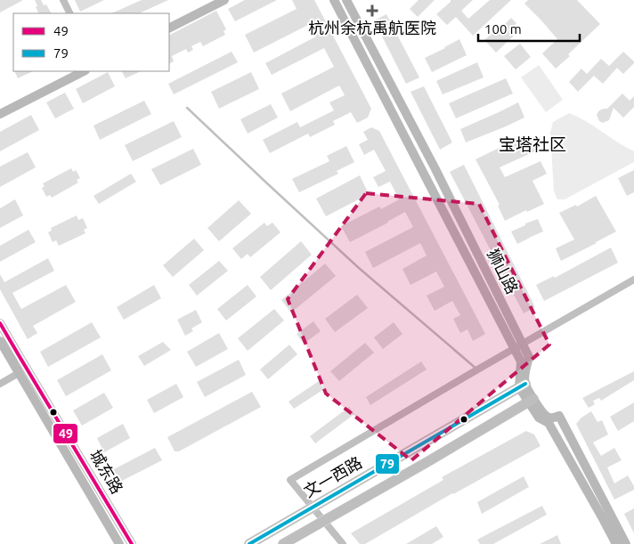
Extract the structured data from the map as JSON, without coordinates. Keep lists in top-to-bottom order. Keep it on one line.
{"streets":{"main road":["狮山路","城东路","文一西路"]},"crossings":[["狮山路","文一西路"]],"districts":["宝塔社区"],"places":{"health":["杭州余杭禹航医院"]},"lines":["transit line 49","transit line 79"],"legend":["49","79"],"scale_bar":"100 m"}
